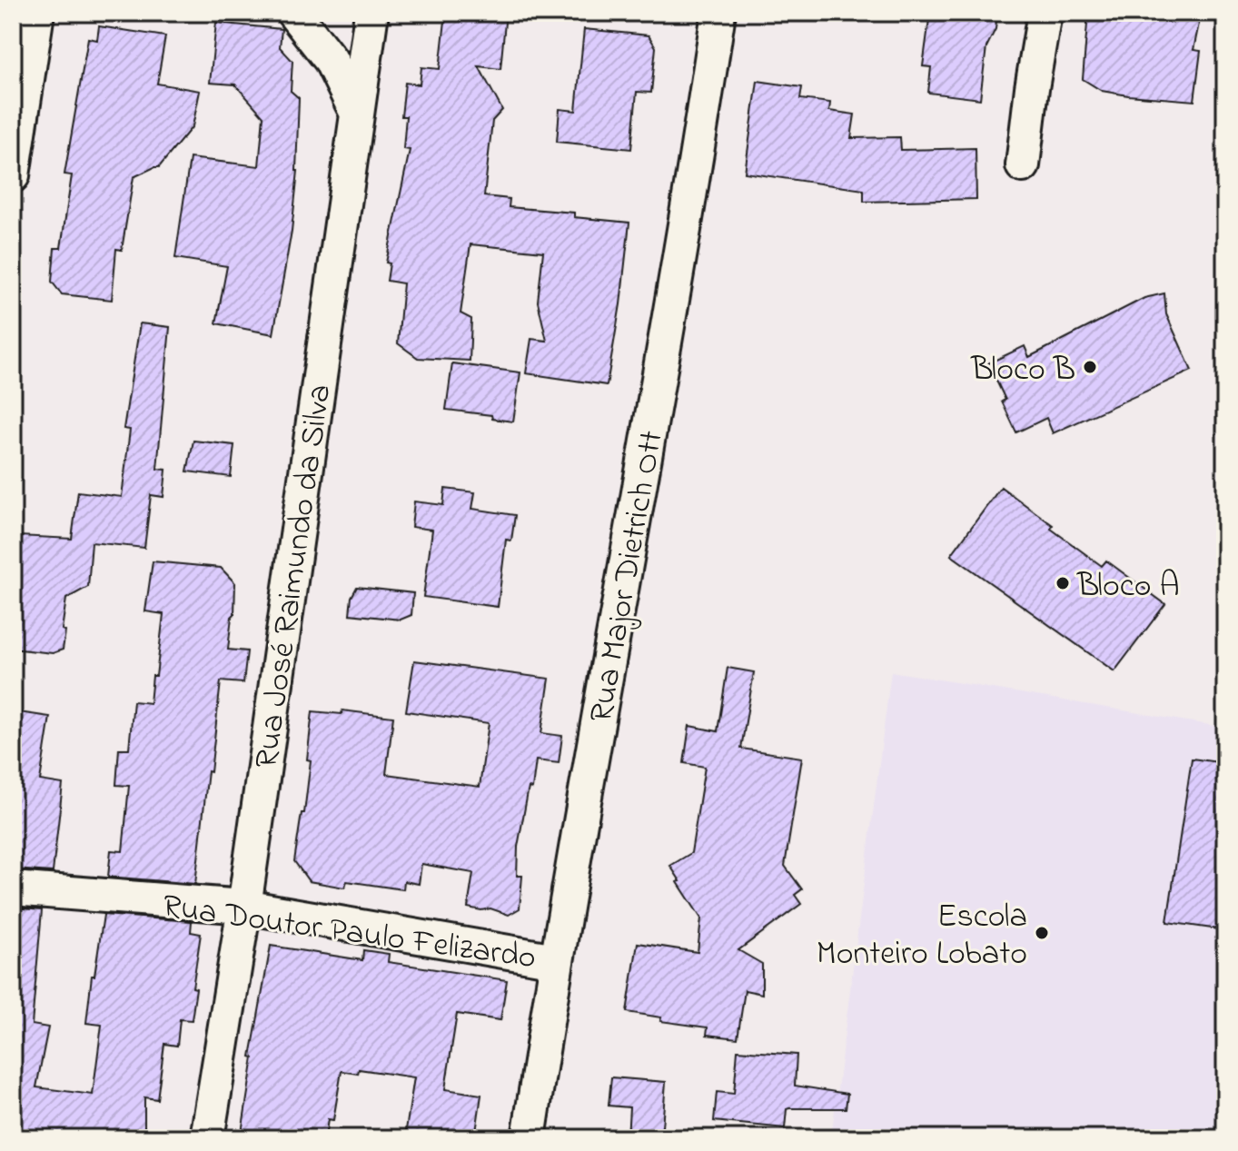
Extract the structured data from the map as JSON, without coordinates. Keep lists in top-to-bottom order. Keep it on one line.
{"streets":{"street":["Rua José Raimundo da Silva","Rua Major Dietrich Ott","Rua Doutor Paulo Felizardo"]},"crossings":[["Rua José Raimundo da Silva","Rua Doutor Paulo Felizardo"],["Rua Major Dietrich Ott","Rua Doutor Paulo Felizardo"]],"places":["Bloco B","Bloco A","Escola Monteiro Lobato"]}
